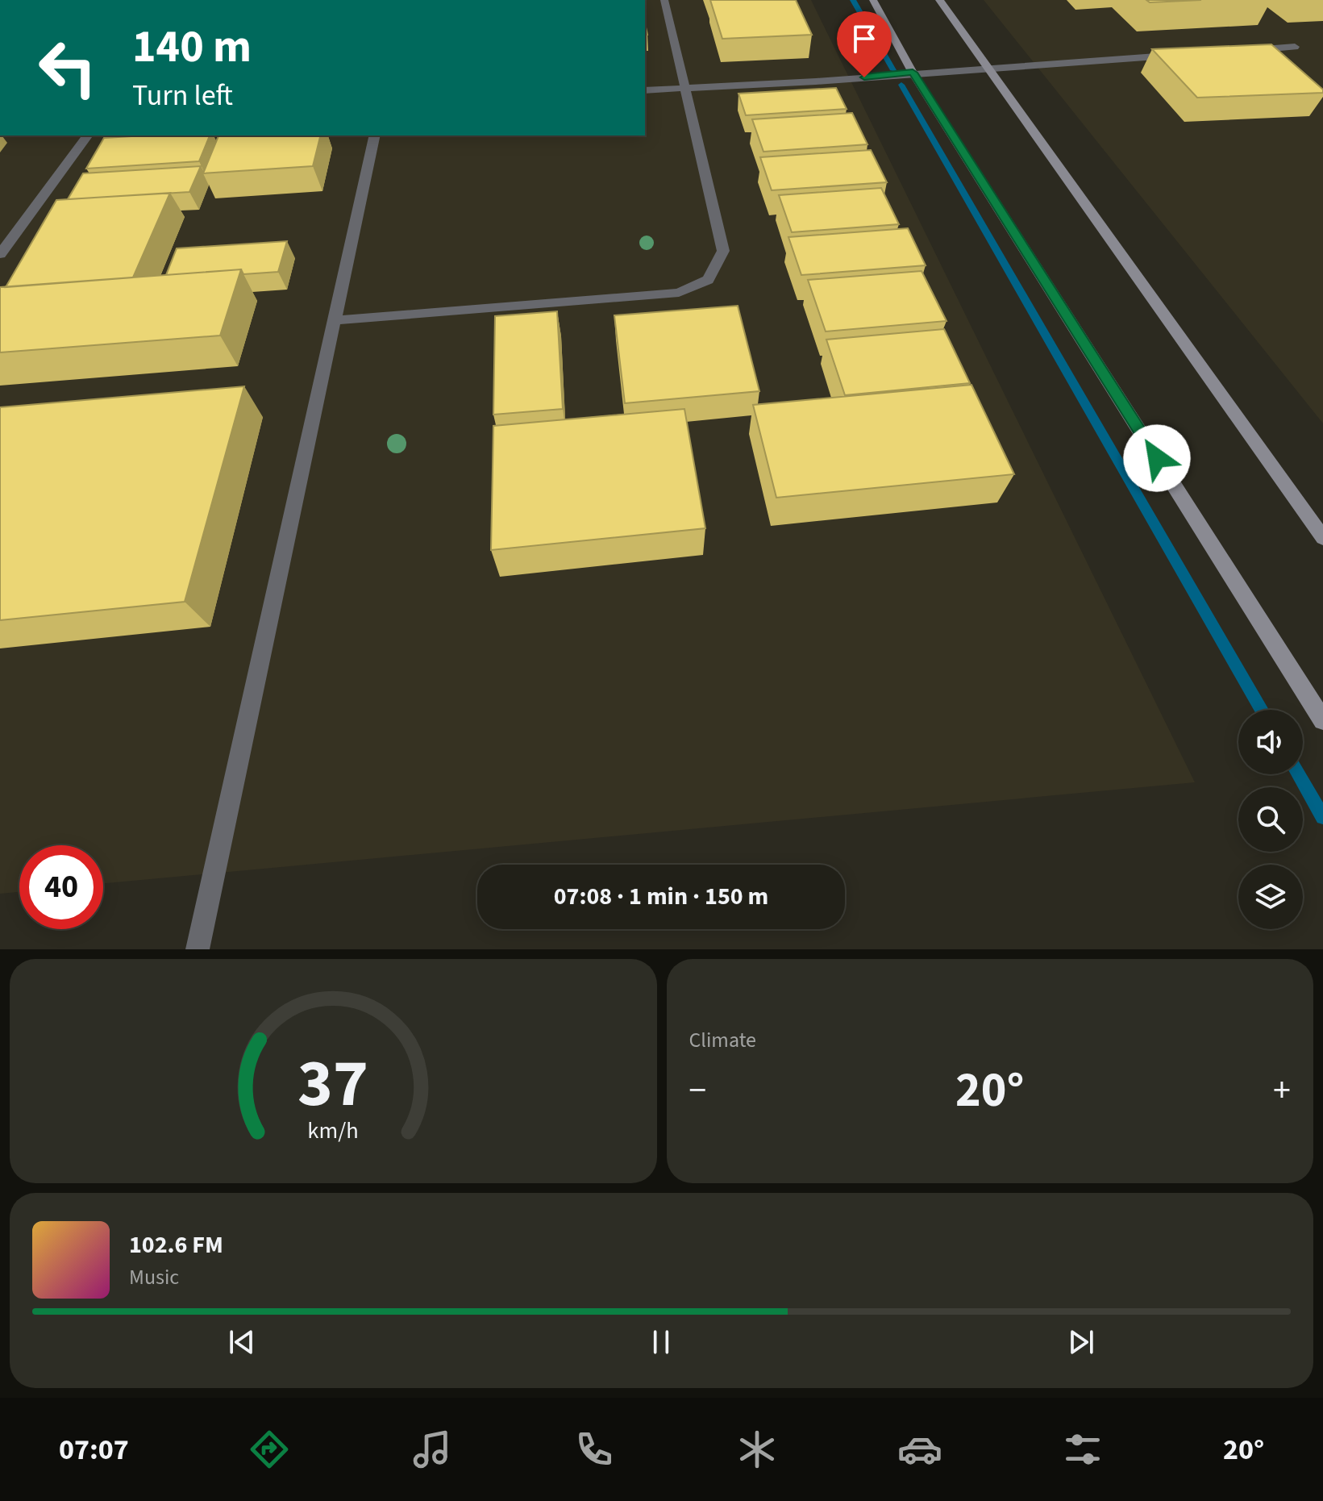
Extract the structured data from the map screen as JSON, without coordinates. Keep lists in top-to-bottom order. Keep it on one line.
{"page":{"turn":["140 m","Turn left"],"limit":"40","trip":"07:08 · 1 min · 150 m","tile":"Climate","heat":["−","20°","+"],"song":["102.6 FM","Music"],"tabs":["07:07","20°"],"gauge":["37","km/h"]}}
